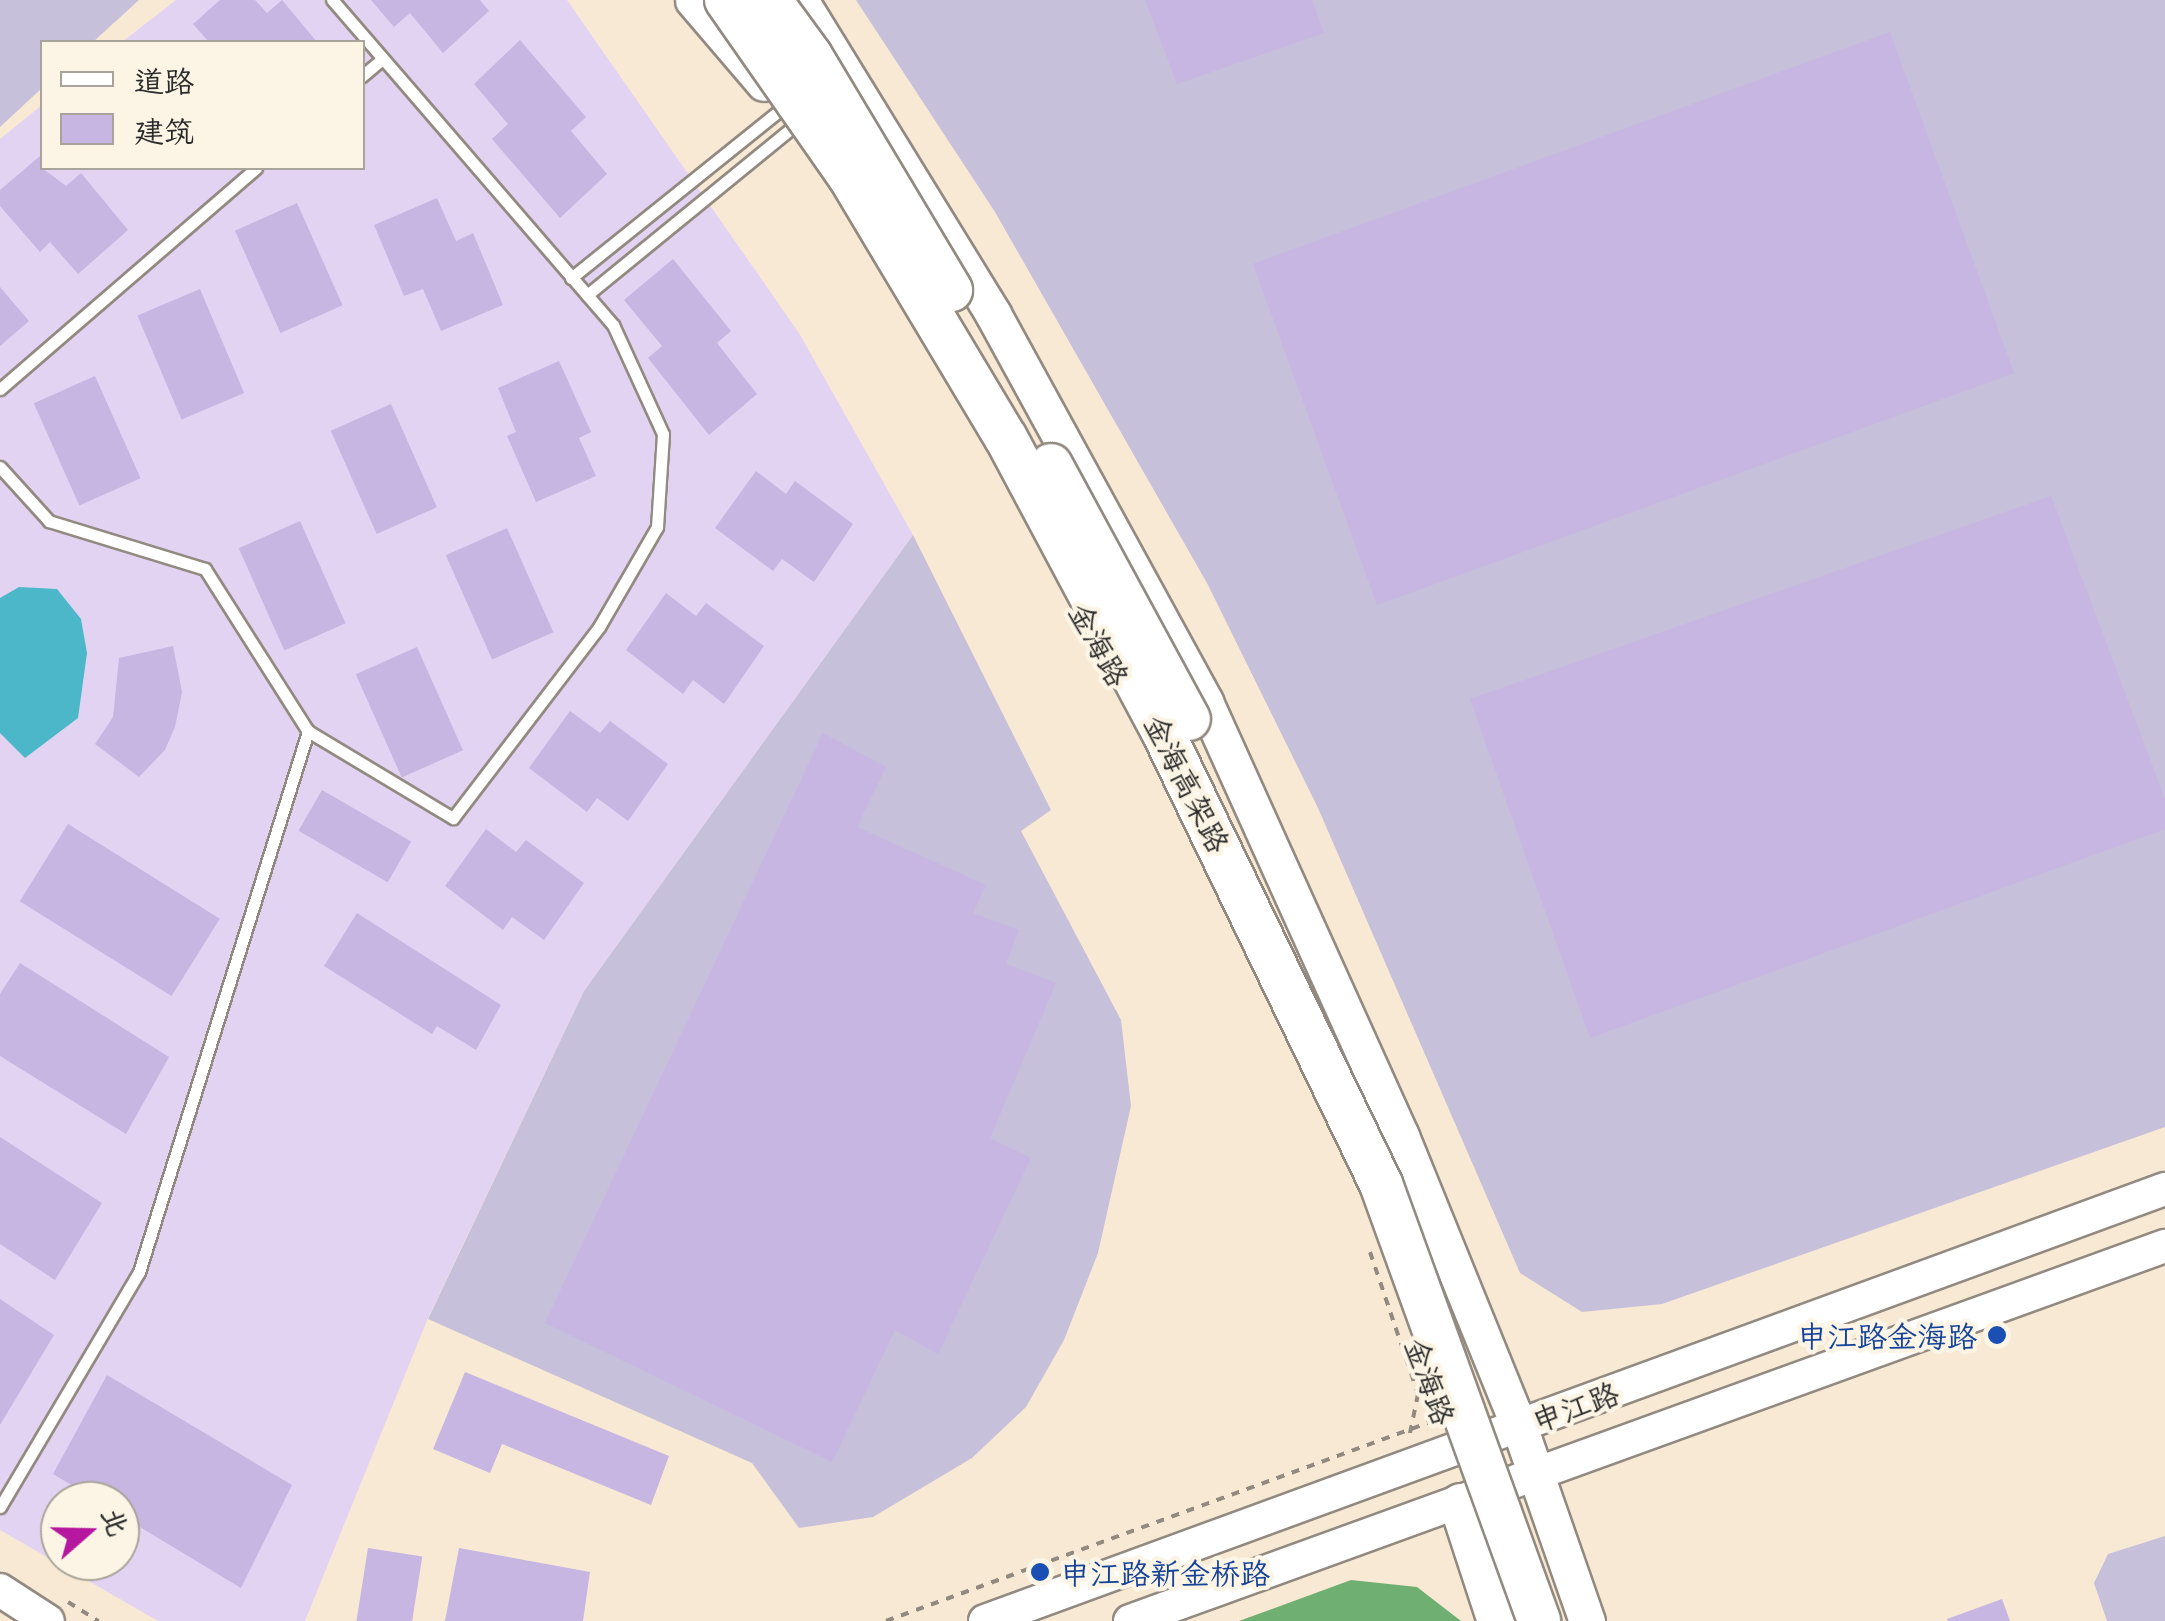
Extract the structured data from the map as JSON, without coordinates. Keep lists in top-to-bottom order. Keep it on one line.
{"streets":{"highway":["金海高架路"],"main road":["金海路","申江路"]},"crossings":[["金海路","申江路"]],"places":["申江路金海路","申江路新金桥路"],"legend":["道路","建筑"],"north":"right"}
